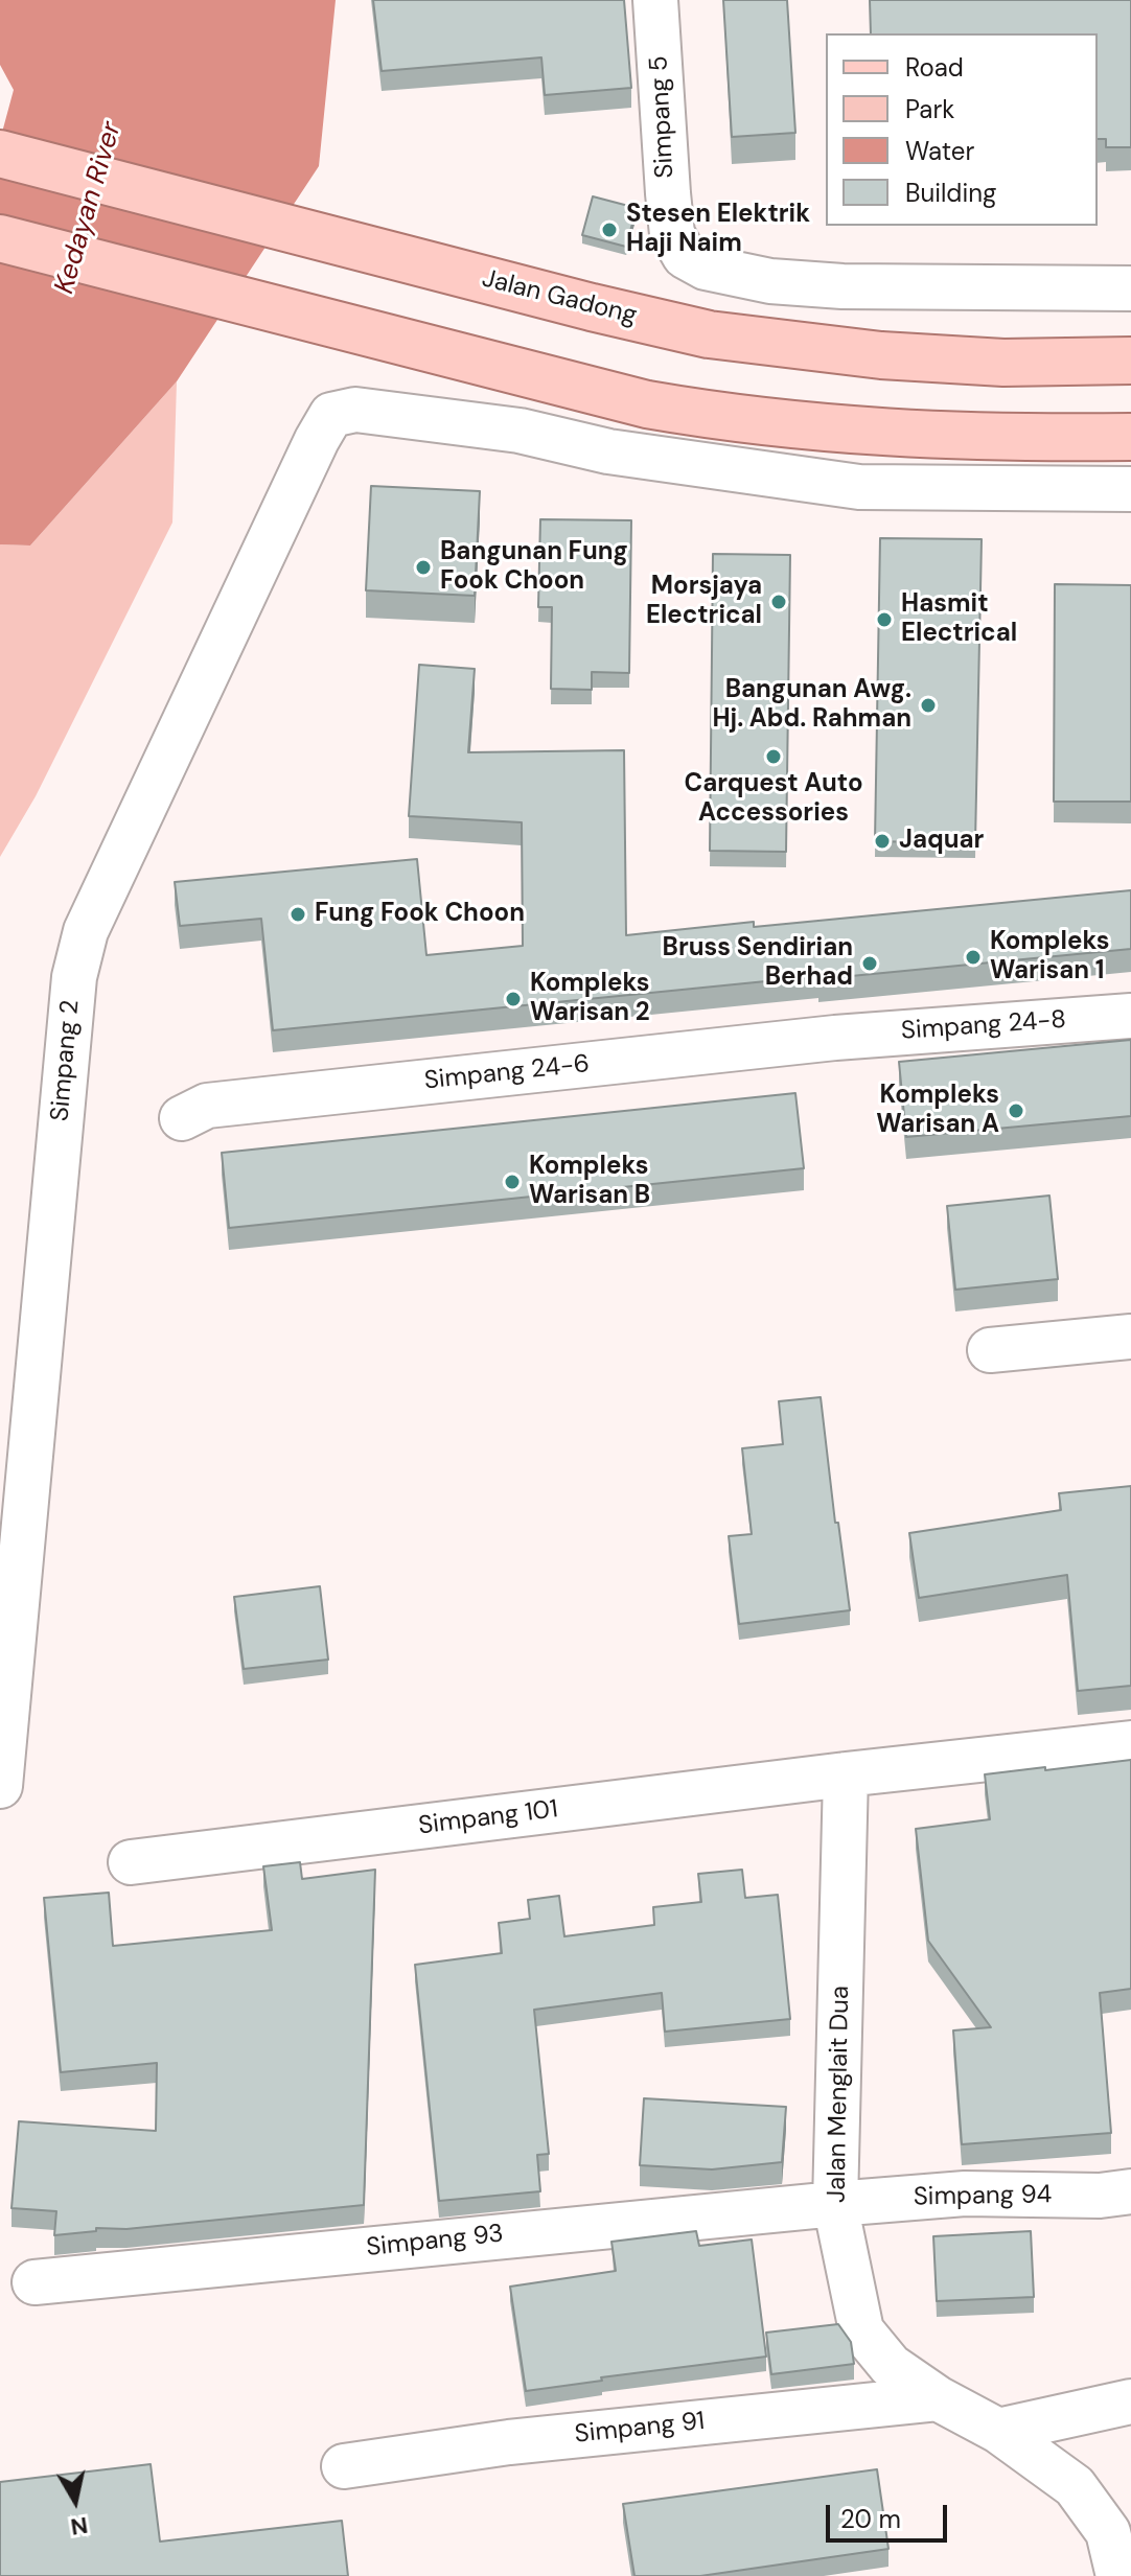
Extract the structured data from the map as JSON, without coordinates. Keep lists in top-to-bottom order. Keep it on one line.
{"streets":{"main road":["Jalan Gadong"],"street":["Simpang 5","Simpang 24-8","Simpang 2","Simpang 24-6","Simpang 101","Jalan Menglait Dua","Simpang 94","Simpang 93","Simpang 91"]},"crossings":[["Simpang 24-8","Simpang 24-6"],["Simpang 101","Jalan Menglait Dua"],["Jalan Menglait Dua","Simpang 94"],["Jalan Menglait Dua","Simpang 93"],["Jalan Menglait Dua","Simpang 91"],["Simpang 94","Simpang 93"]],"water":["Kedayan River"],"places":["Stesen Elektrik Haji Naim","Bangunan Fung Fook Choon","Morsjaya Electrical","Hasmit Electrical","Bangunan Awg. Hj. Abd. Rahman","Carquest Auto Accessories","Jaquar","Fung Fook Choon","Kompleks Warisan 1","Bruss Sendirian Berhad","Kompleks Warisan 2","Kompleks Warisan A","Kompleks Warisan B"],"legend":["Road","Park","Water","Building"],"scale_bar":"20 m","north":"bottom"}
